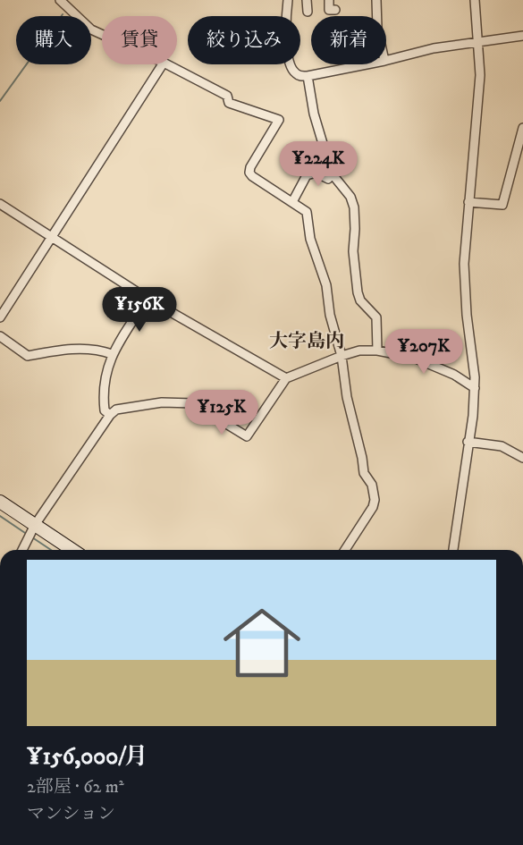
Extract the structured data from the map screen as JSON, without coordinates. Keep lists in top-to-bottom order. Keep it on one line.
{"districts":["大字島内"],"page":{"chip":["購入","賃貸","絞り込み","新着"],"price":["¥224K","¥156K","¥207K","¥125K"],"list":[{"name":"¥156,000/月","note":"2部屋 · 62 m² · マンション"}]}}
